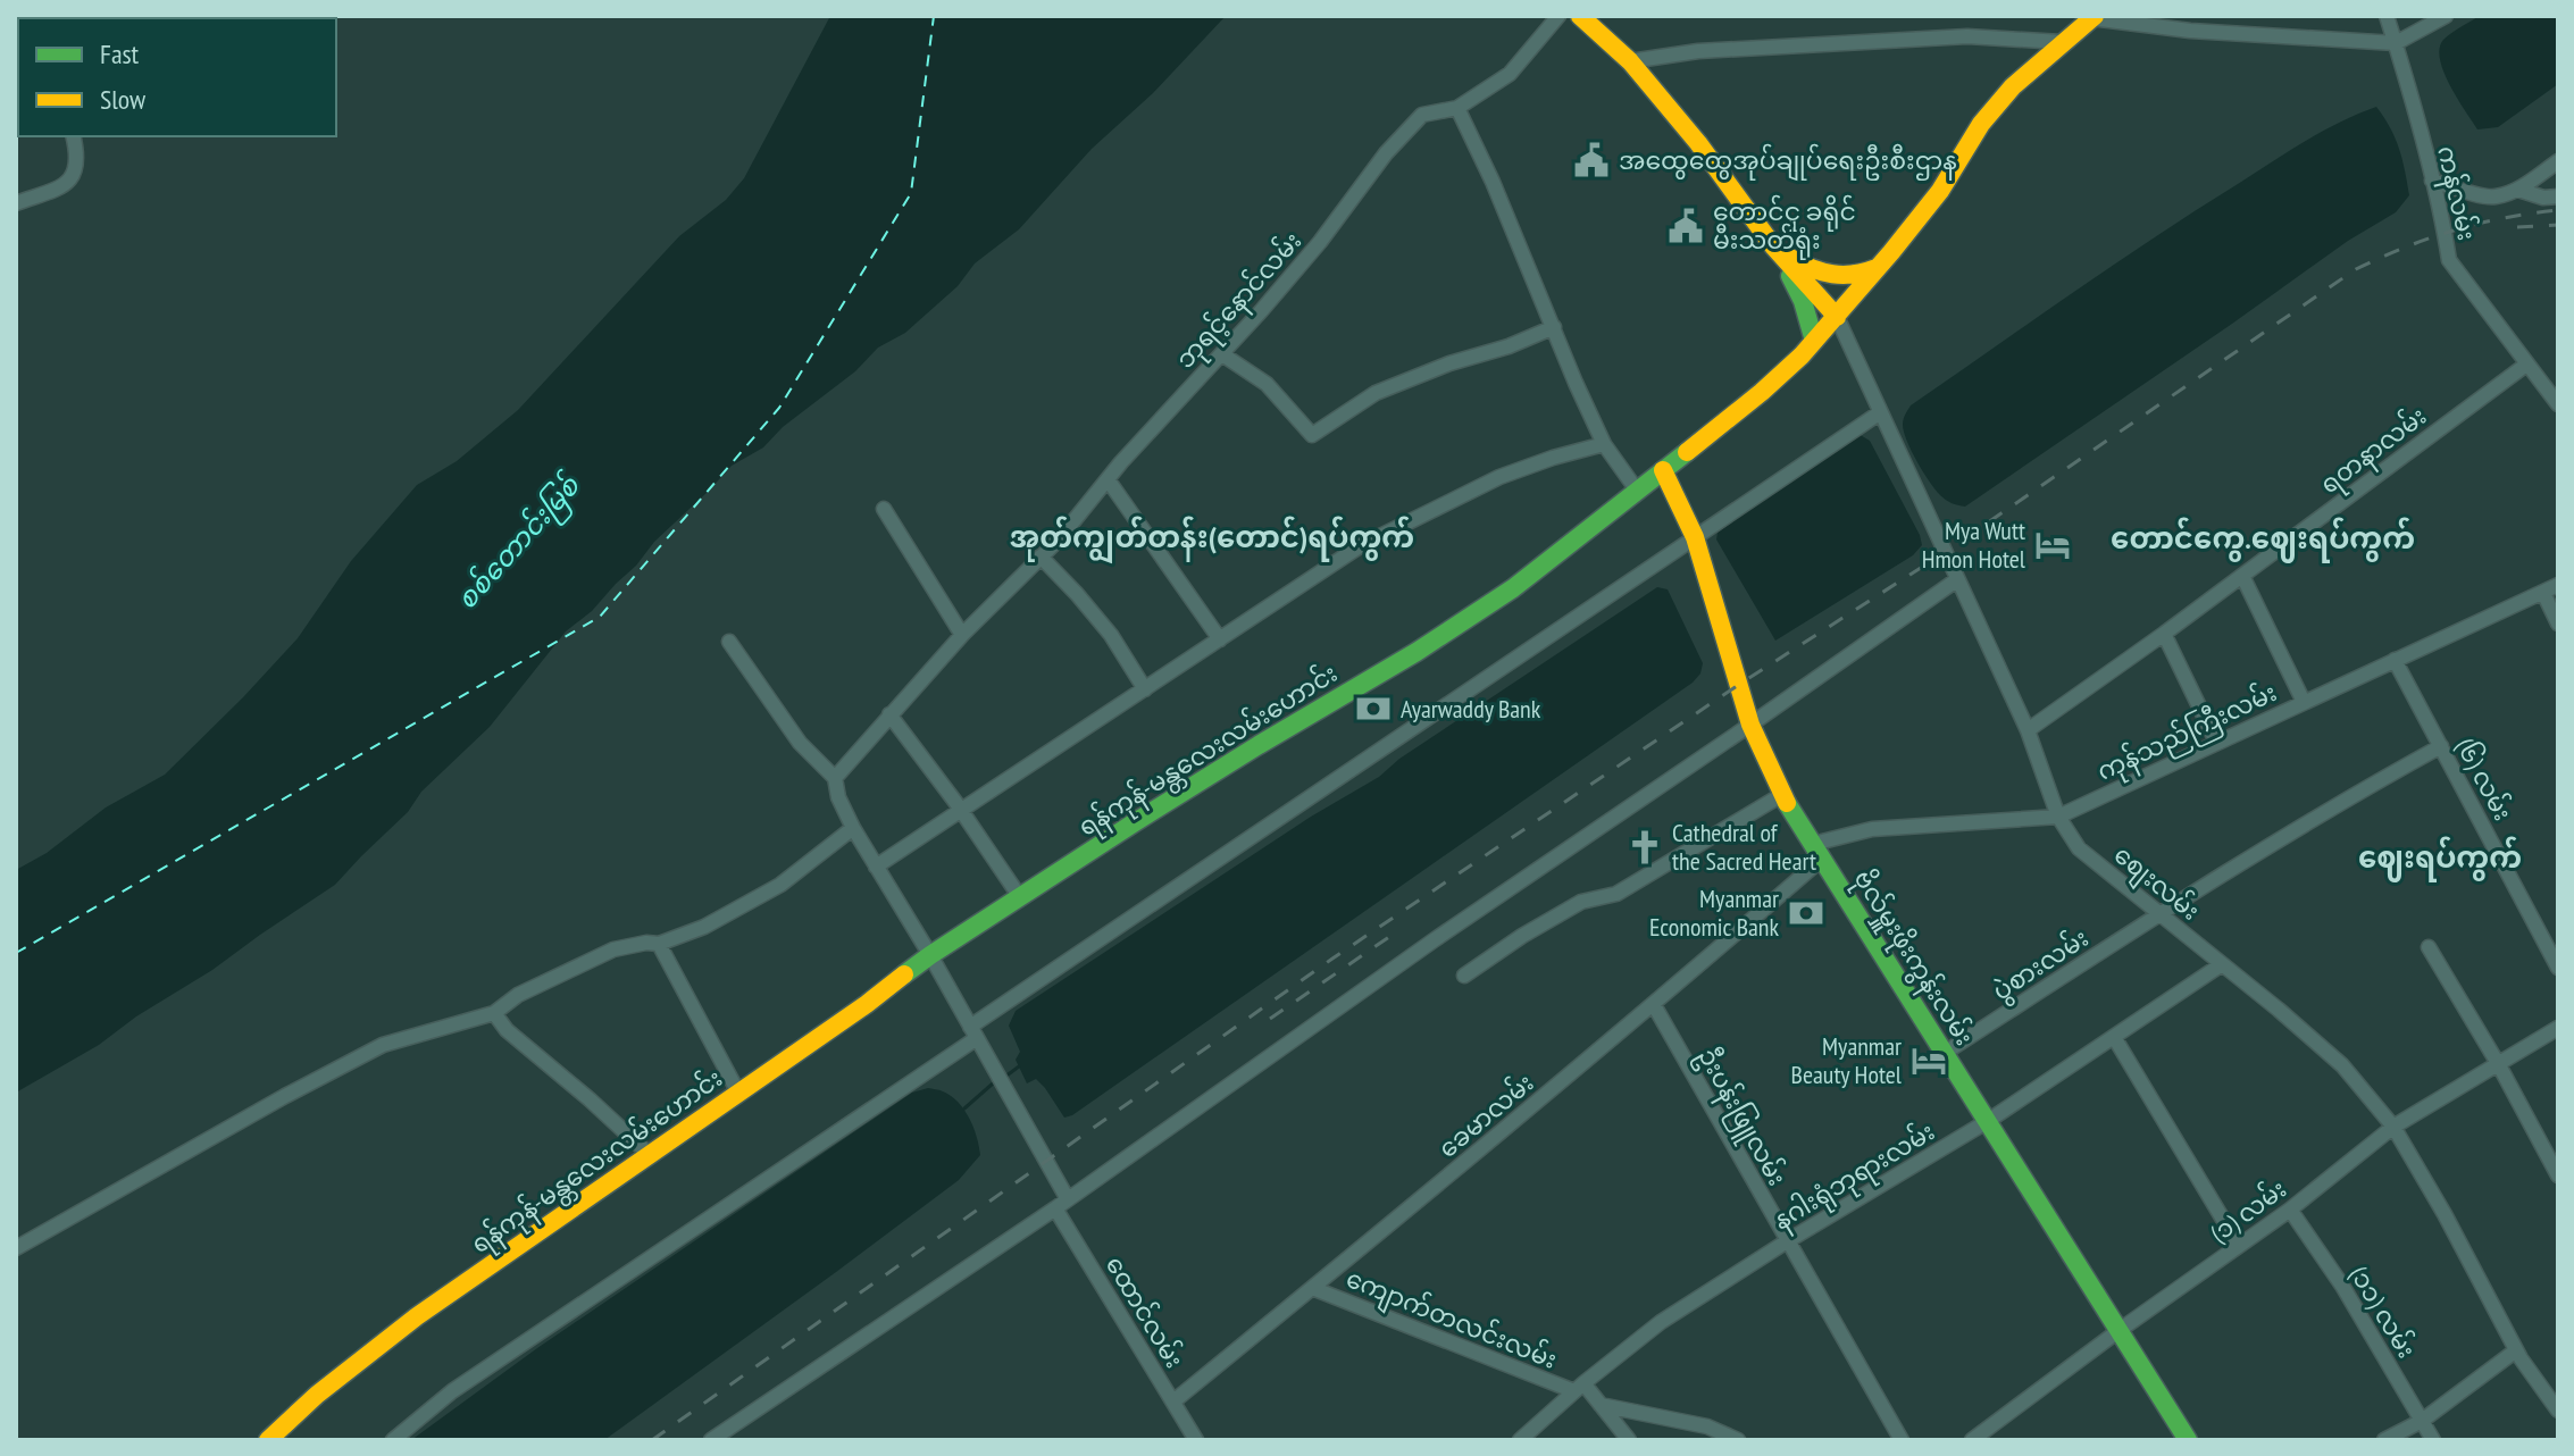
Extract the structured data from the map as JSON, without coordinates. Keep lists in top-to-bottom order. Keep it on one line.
{"streets":{"main road":["ရန်ကုန်-မန္တလေးလမ်းဟောင်း","ဗိုလ်မှူးဖိုးကွန်းလမ်း"],"street":["ကန်လမ်း","ဘုရင့်နောင်လမ်း","ရတနာလမ်း","ကုန်သည်ကြီးလမ်း","(၆) လမ်း","စျေးလမ်း","ပွဲစားလမ်း","ခေမာလမ်း","ဦးပန်းဖြူလမ်း","နဂါးရုံဘုရားလမ်း","(၁) လမ်း","ထောင်လမ်း","(၁၁) လမ်း","ကျောက်တလင်းလမ်း"]},"crossings":[["ကန်လမ်း","ရတနာလမ်း"],["ဘုရင့်နောင်လမ်း","ထောင်လမ်း"],["ရတနာလမ်း","စျေးလမ်း"],["ကုန်သည်ကြီးလမ်း","(၆) လမ်း"],["ကုန်သည်ကြီးလမ်း","စျေးလမ်း"],["ကုန်သည်ကြီးလမ်း","ဗိုလ်မှူးဖိုးကွန်းလမ်း"],["ကုန်သည်ကြီးလမ်း","ခေမာလမ်း"],["ရန်ကုန်-မန္တလေးလမ်းဟောင်း","စျေးလမ်း"],["ရန်ကုန်-မန္တလေးလမ်းဟောင်း","ဗိုလ်မှူးဖိုးကွန်းလမ်း"],["ရန်ကုန်-မန္တလေးလမ်းဟောင်း","ထောင်လမ်း"],["(၆) လမ်း","ပွဲစားလမ်း"],["စျေးလမ်း","ပွဲစားလမ်း"],["စျေးလမ်း","နဂါးရုံဘုရားလမ်း"],["စျေးလမ်း","(၁) လမ်း"],["ဗိုလ်မှူးဖိုးကွန်းလမ်း","ပွဲစားလမ်း"],["ဗိုလ်မှူးဖိုးကွန်းလမ်း","ခေမာလမ်း"],["ဗိုလ်မှူးဖိုးကွန်းလမ်း","နဂါးရုံဘုရားလမ်း"],["ဗိုလ်မှူးဖိုးကွန်းလမ်း","(၁) လမ်း"],["ခေမာလမ်း","ဦးပန်းဖြူလမ်း"],["ခေမာလမ်း","ထောင်လမ်း"],["ခေမာလမ်း","ကျောက်တလင်းလမ်း"],["ဦးပန်းဖြူလမ်း","နဂါးရုံဘုရားလမ်း"],["နဂါးရုံဘုရားလမ်း","ကျောက်တလင်းလမ်း"],["(၁) လမ်း","(၁၁) လမ်း"]],"districts":["အုတ်ကျွတ်တန်း(တောင်)ရပ်ကွက်","တောင်ကွေ.ဈေးရပ်ကွက်","ဈေးရပ်ကွက်"],"water":["စစ်တောင်းမြစ်"],"places":{"public building":["အထွေထွေအုပ်ချုပ်ရေးဦးစီးဌာန","တောင်ငူ ခရိုင် မီးသတ်ရုံး"],"hotel":["Mya Wutt Hmon Hotel","Myanmar Beauty Hotel"],"bank":["Ayarwaddy Bank","Myanmar Economic Bank"],"church":["Cathedral of the Sacred Heart"]},"legend":["Fast","Slow"]}
